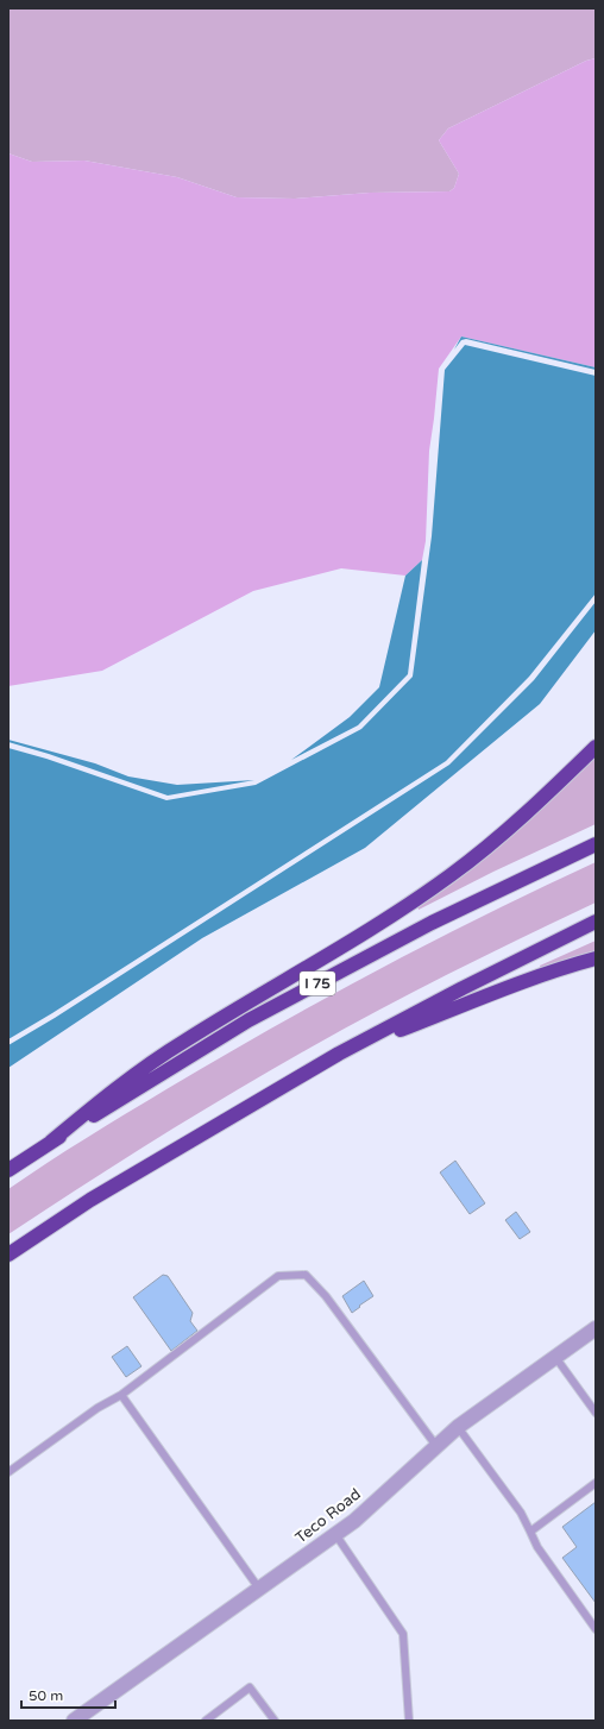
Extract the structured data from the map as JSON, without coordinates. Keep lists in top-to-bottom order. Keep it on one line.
{"streets":{"highway":["I 75"],"street":["Teco Road"]},"scale_bar":"50 m"}
